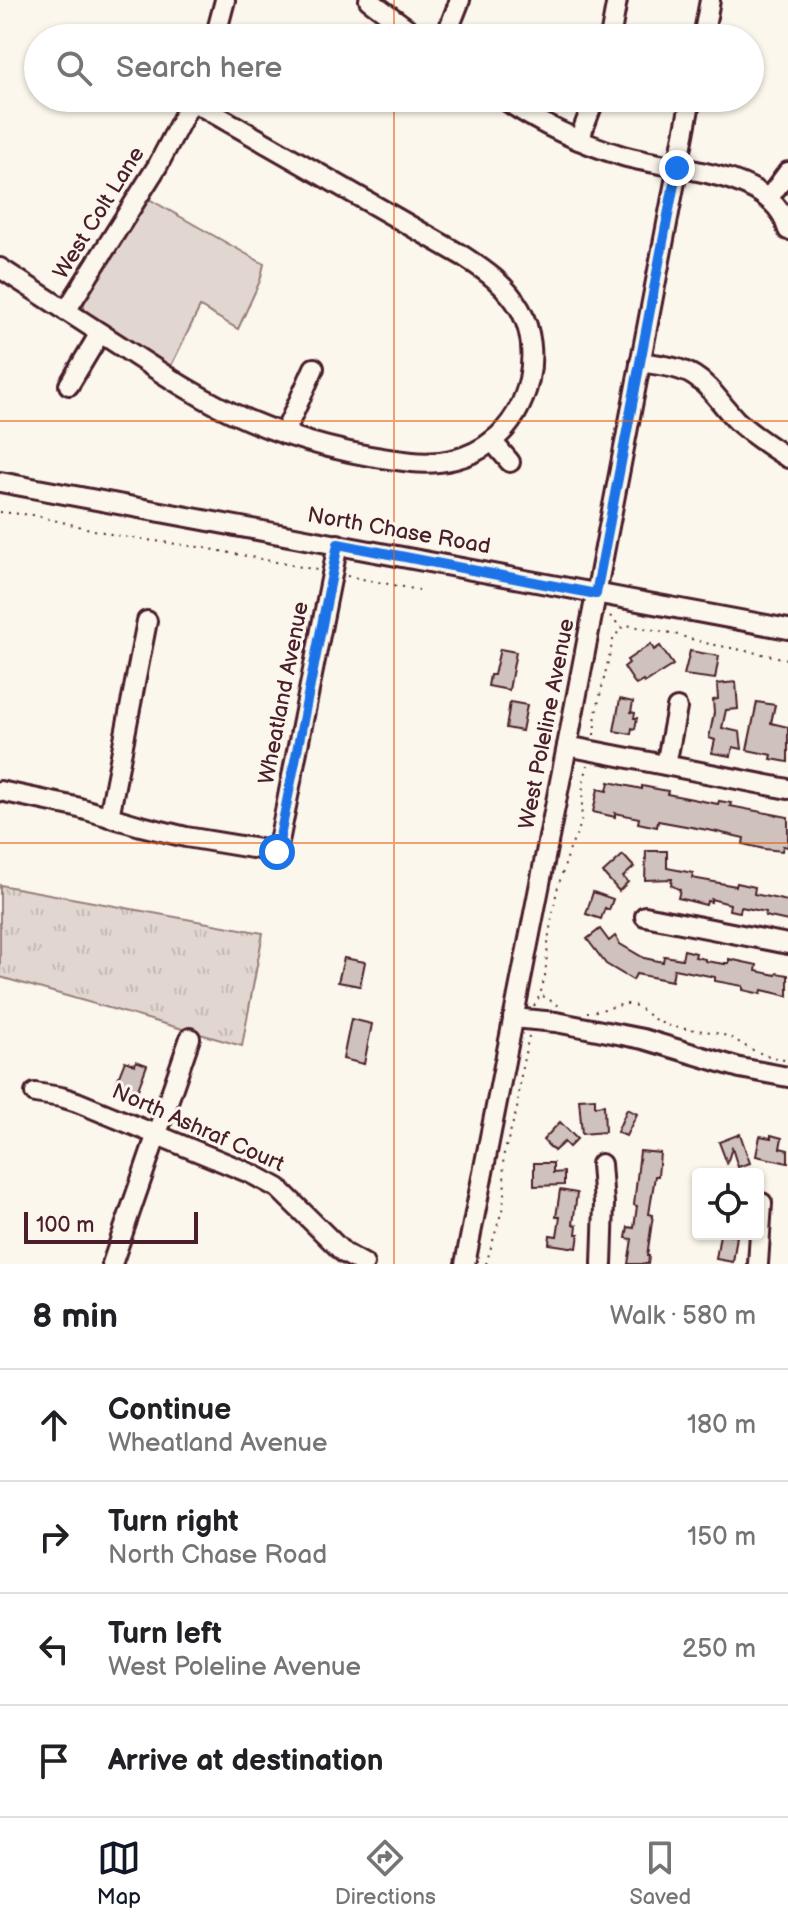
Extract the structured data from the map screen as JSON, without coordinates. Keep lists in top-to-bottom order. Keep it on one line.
{"streets":{"street":["West Colt Lane","North Chase Road","Wheatland Avenue","West Poleline Avenue","North Ashraf Court"]},"crossings":[["North Chase Road","Wheatland Avenue"],["North Chase Road","West Poleline Avenue"]],"scale_bar":"100 m","page":{"search":"Search here","scale":"100 m","heading":["8 min","Walk · 580 m"],"list":[["Continue","Wheatland Avenue","180 m"],["Turn right","North Chase Road","150 m"],["Turn left","West Poleline Avenue","250 m"],"Arrive at destination"],"nav":["Map","Directions","Saved"]}}
